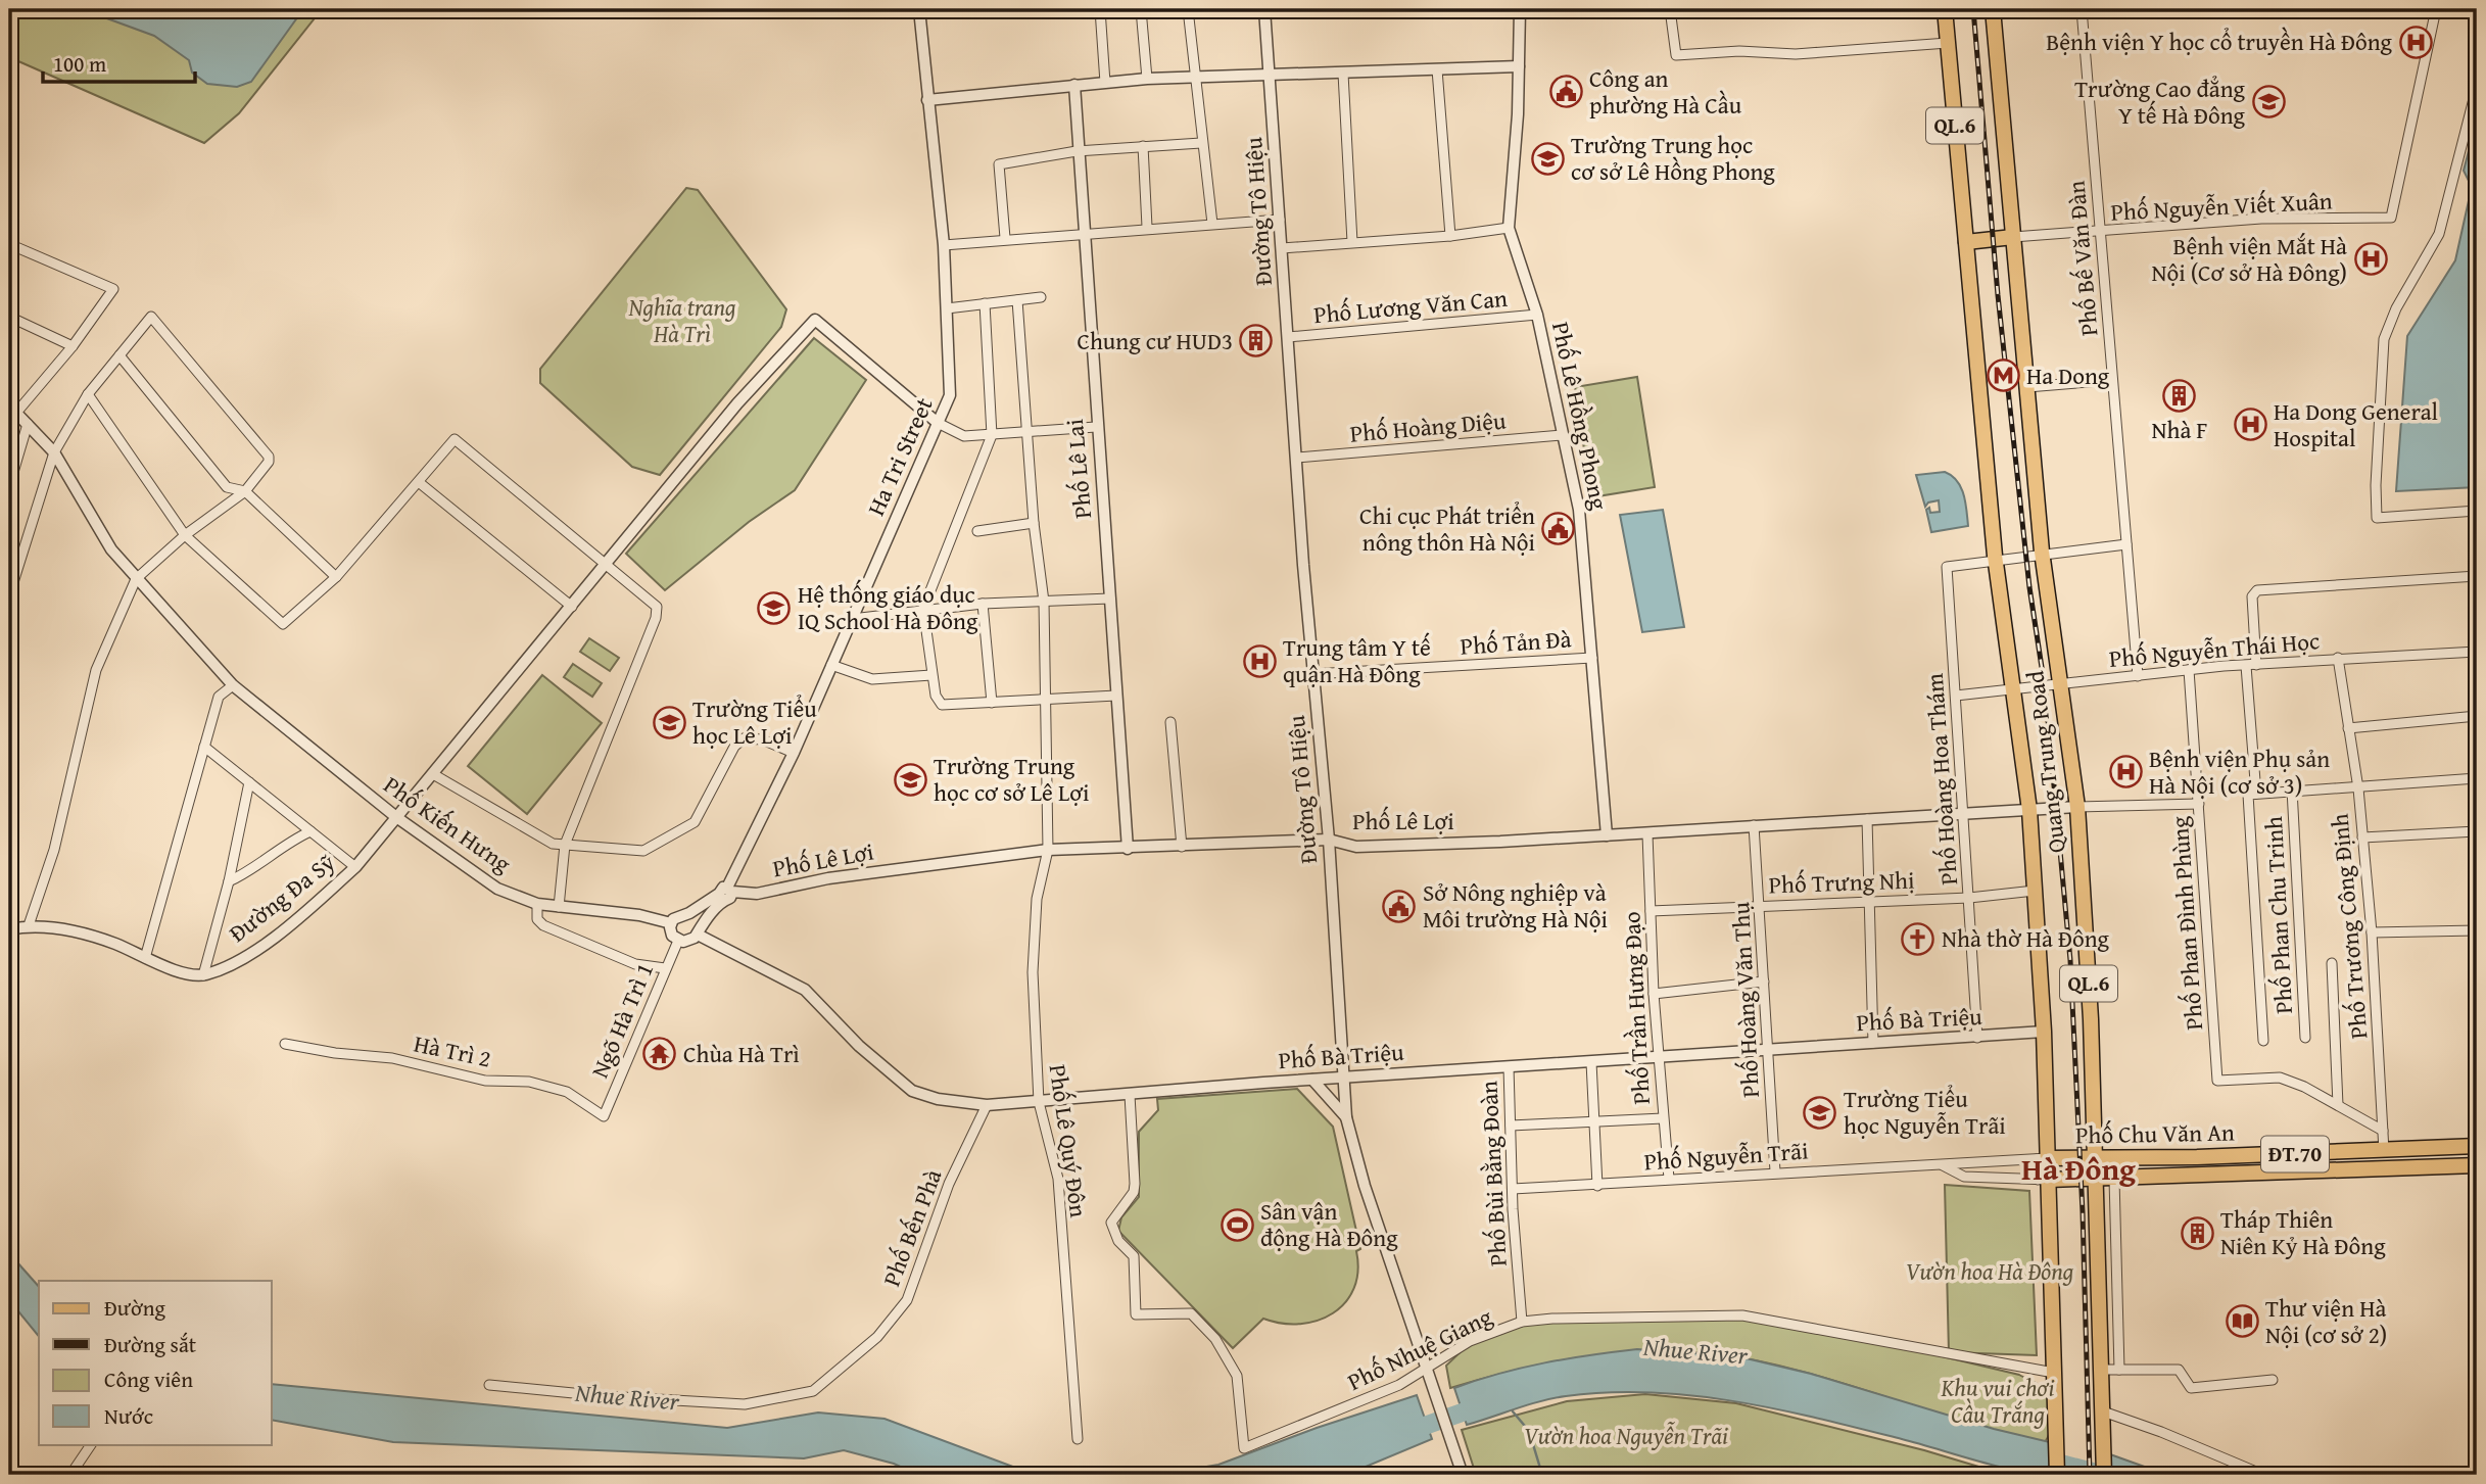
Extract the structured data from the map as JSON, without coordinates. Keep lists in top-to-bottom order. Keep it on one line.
{"streets":{"main road":["QL.6","Quang Trung Road","Phố Chu Văn An","ĐT.70"],"street":["Phố Nguyễn Viết Xuân","Đường Tô Hiệu","Phố Bế Văn Đàn","Phố Lương Văn Can","Phố Lê Hồng Phong","Phố Hoàng Diệu","Ha Tri Street","Phố Lê Lai","Phố Tản Đà","Phố Nguyễn Thái Học","Phố Hoàng Hoa Thám","Phố Lê Lợi","Phố Kiến Hưng","Phố Trưng Nhị","Đường Đa Sỹ","Phố Phan Chu Trinh","Phố Phan Đình Phùng","Phố Trương Công Định","Phố Hoàng Văn Thụ","Phố Trần Hưng Đạo","Phố Bà Triệu","Ngõ Hà Trì 1","Hà Trì 2","Phố Lê Quý Đôn","Phố Nguyễn Trãi","Phố Bùi Bằng Đoàn","Phố Bến Phà","Phố Nhuệ Giang"]},"crossings":[["QL.6","Quang Trung Road"],["Phố Nguyễn Viết Xuân","Phố Bế Văn Đàn"],["Phố Nguyễn Viết Xuân","Quang Trung Road"],["Đường Tô Hiệu","Phố Lương Văn Can"],["Đường Tô Hiệu","Phố Hoàng Diệu"],["Đường Tô Hiệu","Phố Tản Đà"],["Đường Tô Hiệu","Phố Lê Lợi"],["Đường Tô Hiệu","Phố Bà Triệu"],["Đường Tô Hiệu","Phố Nhuệ Giang"],["Phố Bế Văn Đàn","Phố Nguyễn Thái Học"],["Phố Lương Văn Can","Phố Lê Hồng Phong"],["Phố Lê Hồng Phong","Phố Hoàng Diệu"],["Phố Lê Hồng Phong","Phố Tản Đà"],["Phố Lê Hồng Phong","Phố Lê Lợi"],["Ha Tri Street","Phố Lê Lợi"],["Ha Tri Street","Phố Kiến Hưng"],["Ha Tri Street","Đường Đa Sỹ"],["Ha Tri Street","Phố Bà Triệu"],["Ha Tri Street","Ngõ Hà Trì 1"],["Phố Lê Lai","Phố Lê Lợi"],["Phố Nguyễn Thái Học","Quang Trung Road"],["Phố Nguyễn Thái Học","Phố Hoàng Hoa Thám"],["Phố Nguyễn Thái Học","Phố Phan Đình Phùng"],["Phố Nguyễn Thái Học","Phố Trương Công Định"],["Quang Trung Road","Phố Hoàng Hoa Thám"],["Quang Trung Road","Phố Lê Lợi"],["Quang Trung Road","Phố Trưng Nhị"],["Quang Trung Road","Phố Bà Triệu"],["Quang Trung Road","Phố Chu Văn An"],["Quang Trung Road","Phố Nguyễn Trãi"],["Quang Trung Road","Phố Nhuệ Giang"],["Phố Hoàng Hoa Thám","Phố Lê Lợi"],["Phố Hoàng Hoa Thám","Phố Trưng Nhị"],["Phố Hoàng Hoa Thám","Phố Bà Triệu"],["Phố Lê Lợi","Phố Hoàng Văn Thụ"],["Phố Lê Lợi","Phố Trần Hưng Đạo"],["Phố Lê Lợi","Phố Lê Quý Đôn"],["Phố Kiến Hưng","Đường Đa Sỹ"],["Phố Kiến Hưng","Phố Bà Triệu"],["Phố Kiến Hưng","Ngõ Hà Trì 1"],["Phố Trưng Nhị","Phố Hoàng Văn Thụ"],["Phố Trưng Nhị","Phố Trần Hưng Đạo"],["Phố Trương Công Định","Phố Chu Văn An"],["Phố Hoàng Văn Thụ","Phố Bà Triệu"],["Phố Hoàng Văn Thụ","Phố Nguyễn Trãi"],["Phố Trần Hưng Đạo","Phố Bà Triệu"],["Phố Trần Hưng Đạo","Phố Nguyễn Trãi"],["Phố Bà Triệu","Ngõ Hà Trì 1"],["Phố Bà Triệu","Phố Lê Quý Đôn"],["Phố Bà Triệu","Phố Bùi Bằng Đoàn"],["Phố Bà Triệu","Phố Bến Phà"],["Phố Bà Triệu","Phố Nhuệ Giang"],["Ngõ Hà Trì 1","Hà Trì 2"],["Phố Chu Văn An","Phố Nguyễn Trãi"],["Phố Nguyễn Trãi","Phố Bùi Bằng Đoàn"],["Phố Bùi Bằng Đoàn","Phố Nhuệ Giang"]],"districts":["Hà Đông"],"water":["Nhue River"],"parks":["Nghĩa trang Hà Trì","Vườn hoa Hà Đông","Khu vui chơi Cầu Trắng","Vườn hoa Nguyễn Trãi"],"places":{"hospital":["Bệnh viện Y học cổ truyền Hà Đông","Bệnh viện Mắt Hà Nội (Cơ sở Hà Đông)","Ha Dong General Hospital","Trung tâm Y tế quận Hà Đông","Bệnh viện Phụ sản Hà Nội (cơ sở 3)"],"public building":["Công an phường Hà Cầu","Chi cục Phát triển nông thôn Hà Nội","Sở Nông nghiệp và Môi trường Hà Nội"],"school or university":["Trường Cao đẳng Y tế Hà Đông","Trường Trung học cơ sở Lê Hồng Phong","Hệ thống giáo dục IQ School Hà Đông","Trường Tiểu học Lê Lợi","Trường Trung học cơ sở Lê Lợi","Trường Tiểu học Nguyễn Trãi"],"building":["Chung cư HUD3","Nhà F","Tháp Thiên Niên Kỷ Hà Đông"],"metro station":["Ha Dong"],"church":["Nhà thờ Hà Đông"],"temple":["Chùa Hà Trì"],"sports":["Sân vận động Hà Đông"],"library":["Thư viện Hà Nội (cơ sở 2)"]},"legend":["Đường","Đường sắt","Công viên","Nước"],"scale_bar":"100 m"}
